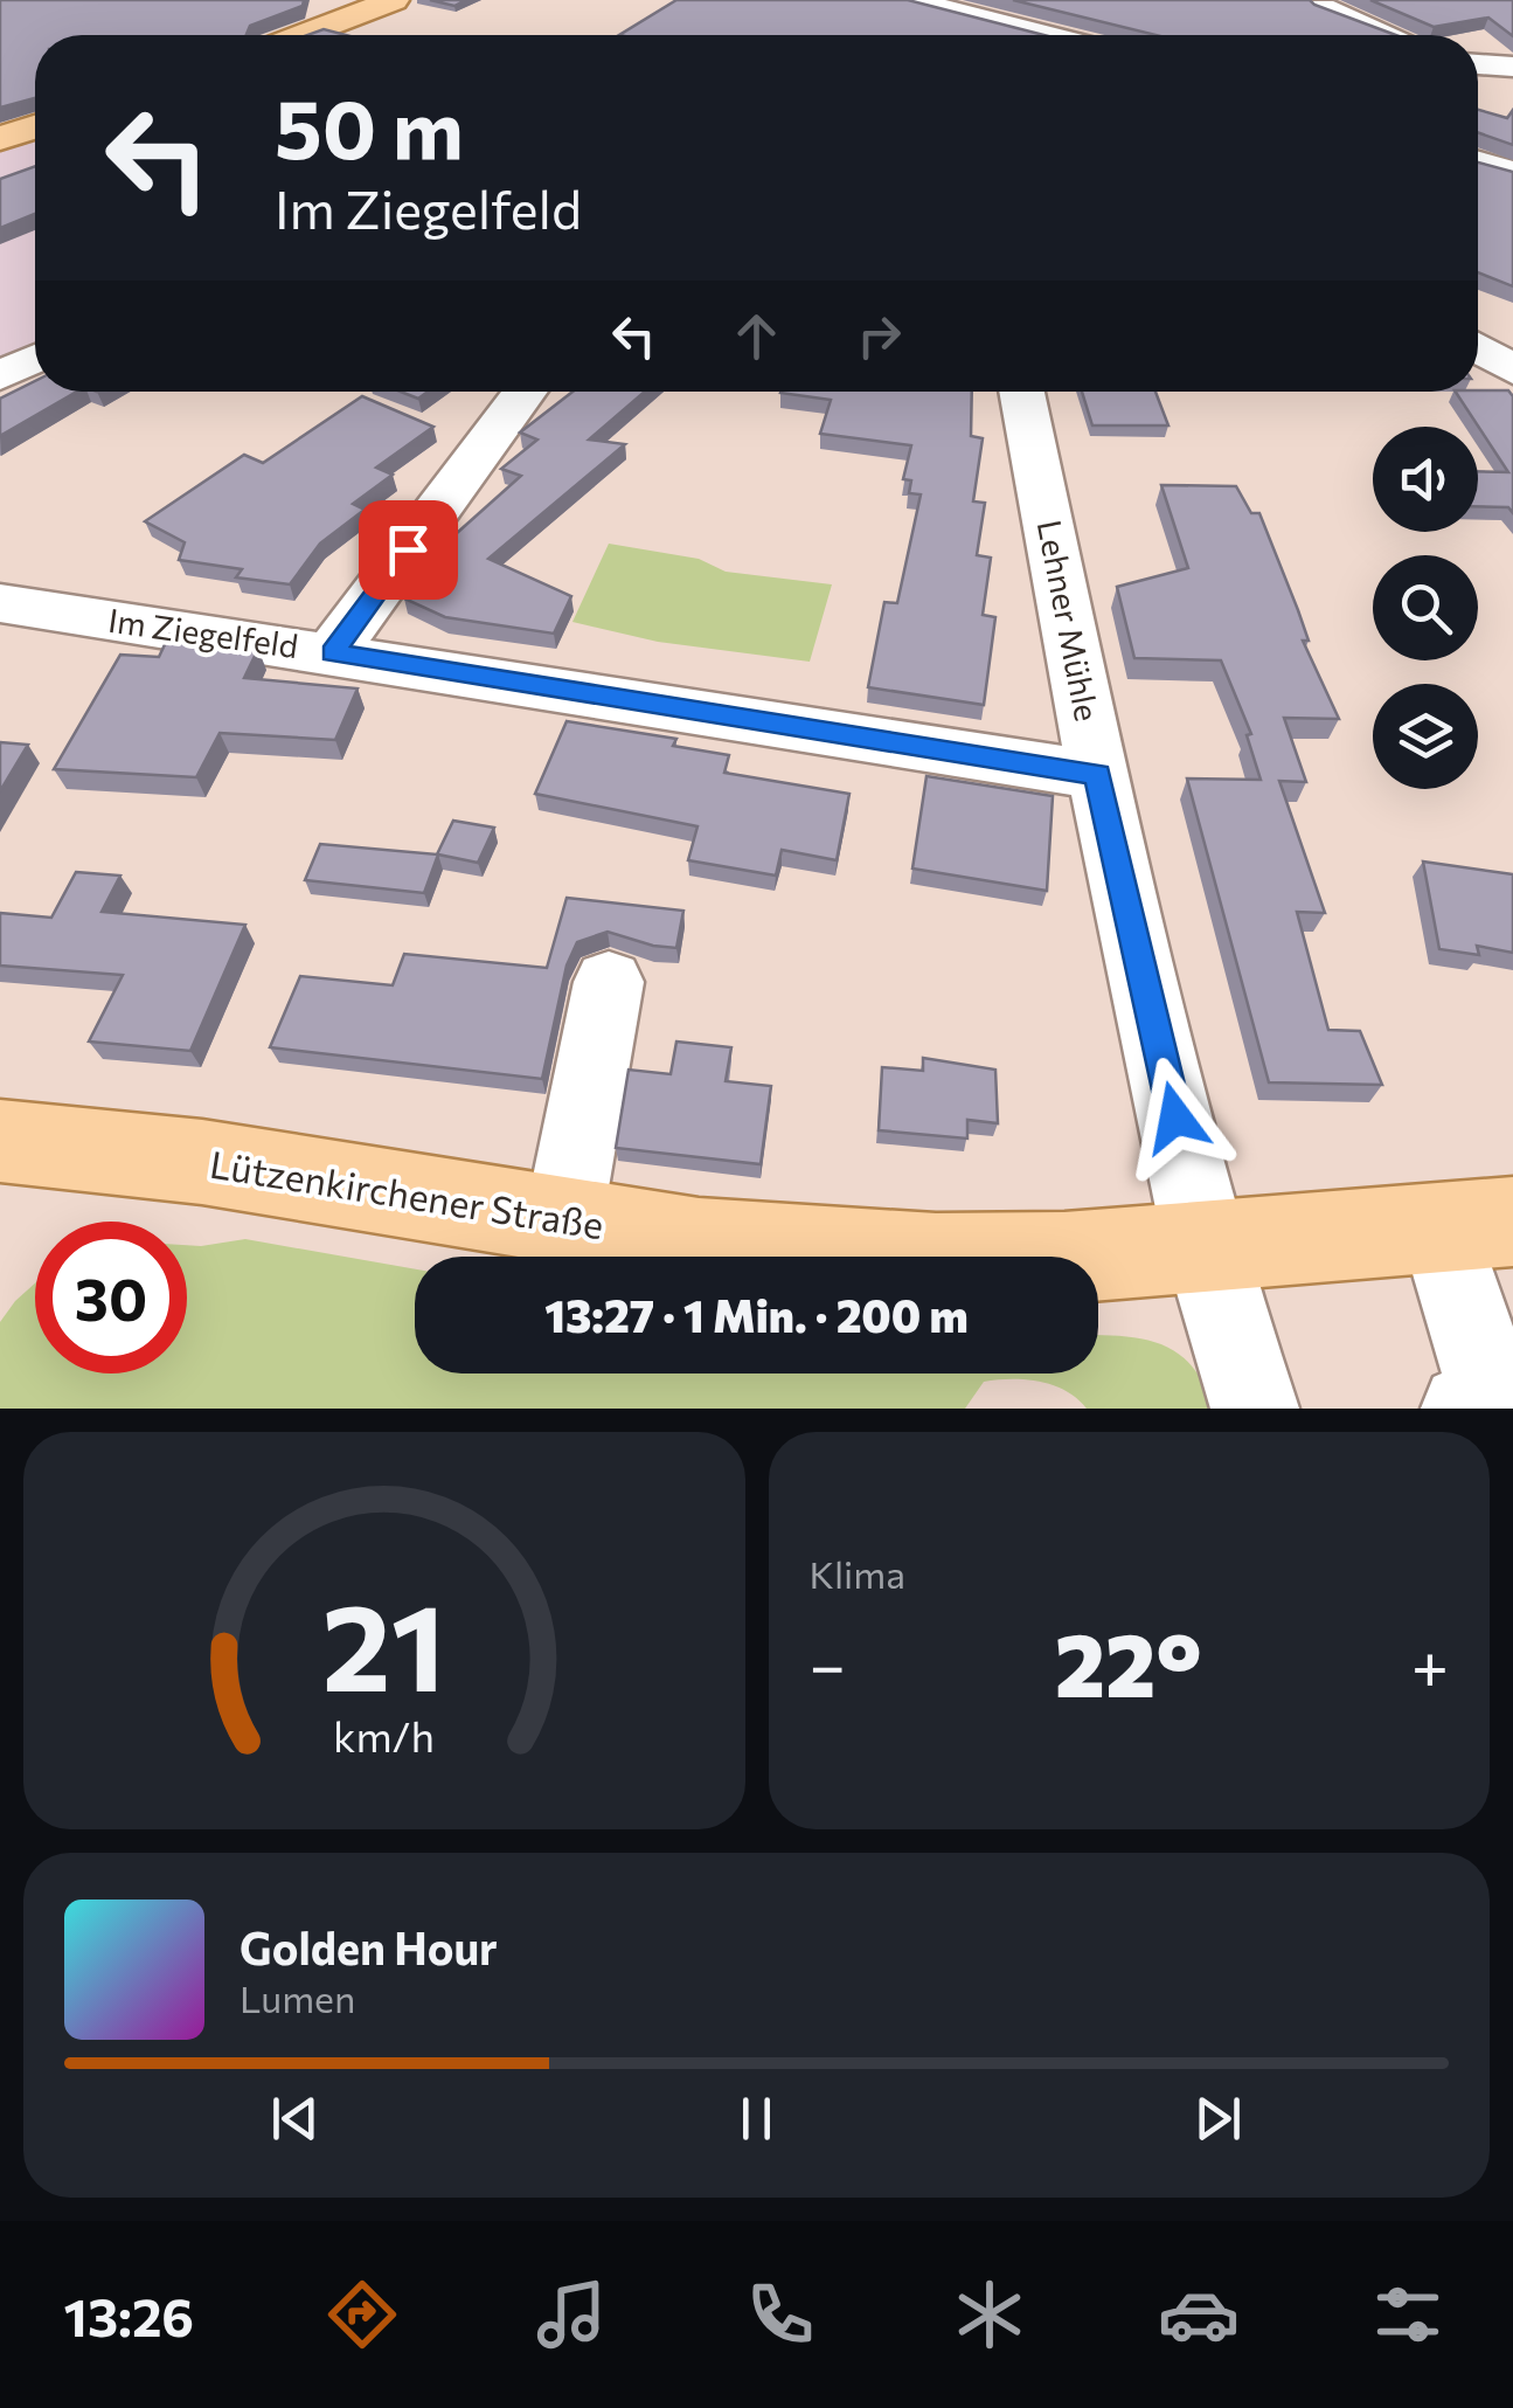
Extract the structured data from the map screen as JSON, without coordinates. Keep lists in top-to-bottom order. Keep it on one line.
{"streets":{"main road":["Lützenkirchener Straße"],"street":["Lehner Mühle","Im Ziegelfeld"]},"crossings":[["Lehner Mühle","Im Ziegelfeld"],["Lehner Mühle","Lützenkirchener Straße"]],"page":{"turn":["50 m","Im Ziegelfeld"],"limit":"30","trip":"13:27 · 1 Min. · 200 m","tile":"Klima","heat":["−","22°","+"],"song":["Golden Hour","Lumen"],"tabs":"13:26","gauge":["21","km/h"]}}
